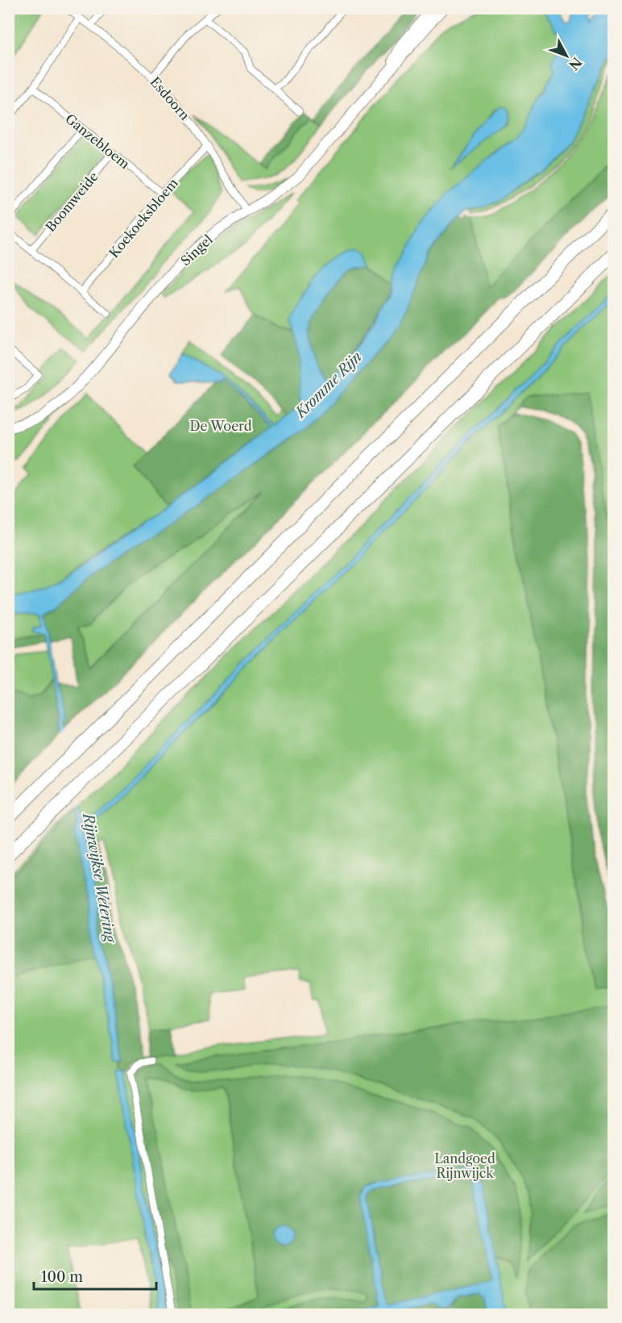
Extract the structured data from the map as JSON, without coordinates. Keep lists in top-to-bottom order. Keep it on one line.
{"streets":{"street":["Esdoorn","Ganzebloem","Boomweide","Koekoeksbloem","Singel"]},"crossings":[["Esdoorn","Koekoeksbloem"],["Esdoorn","Singel"],["Ganzebloem","Boomweide"],["Ganzebloem","Koekoeksbloem"]],"water":["Kromme Rijn","Rijnwijkse Wetering"],"parks":["De Woerd","Landgoed Rijnwijck"],"scale_bar":"100 m","north":"bottom right"}
